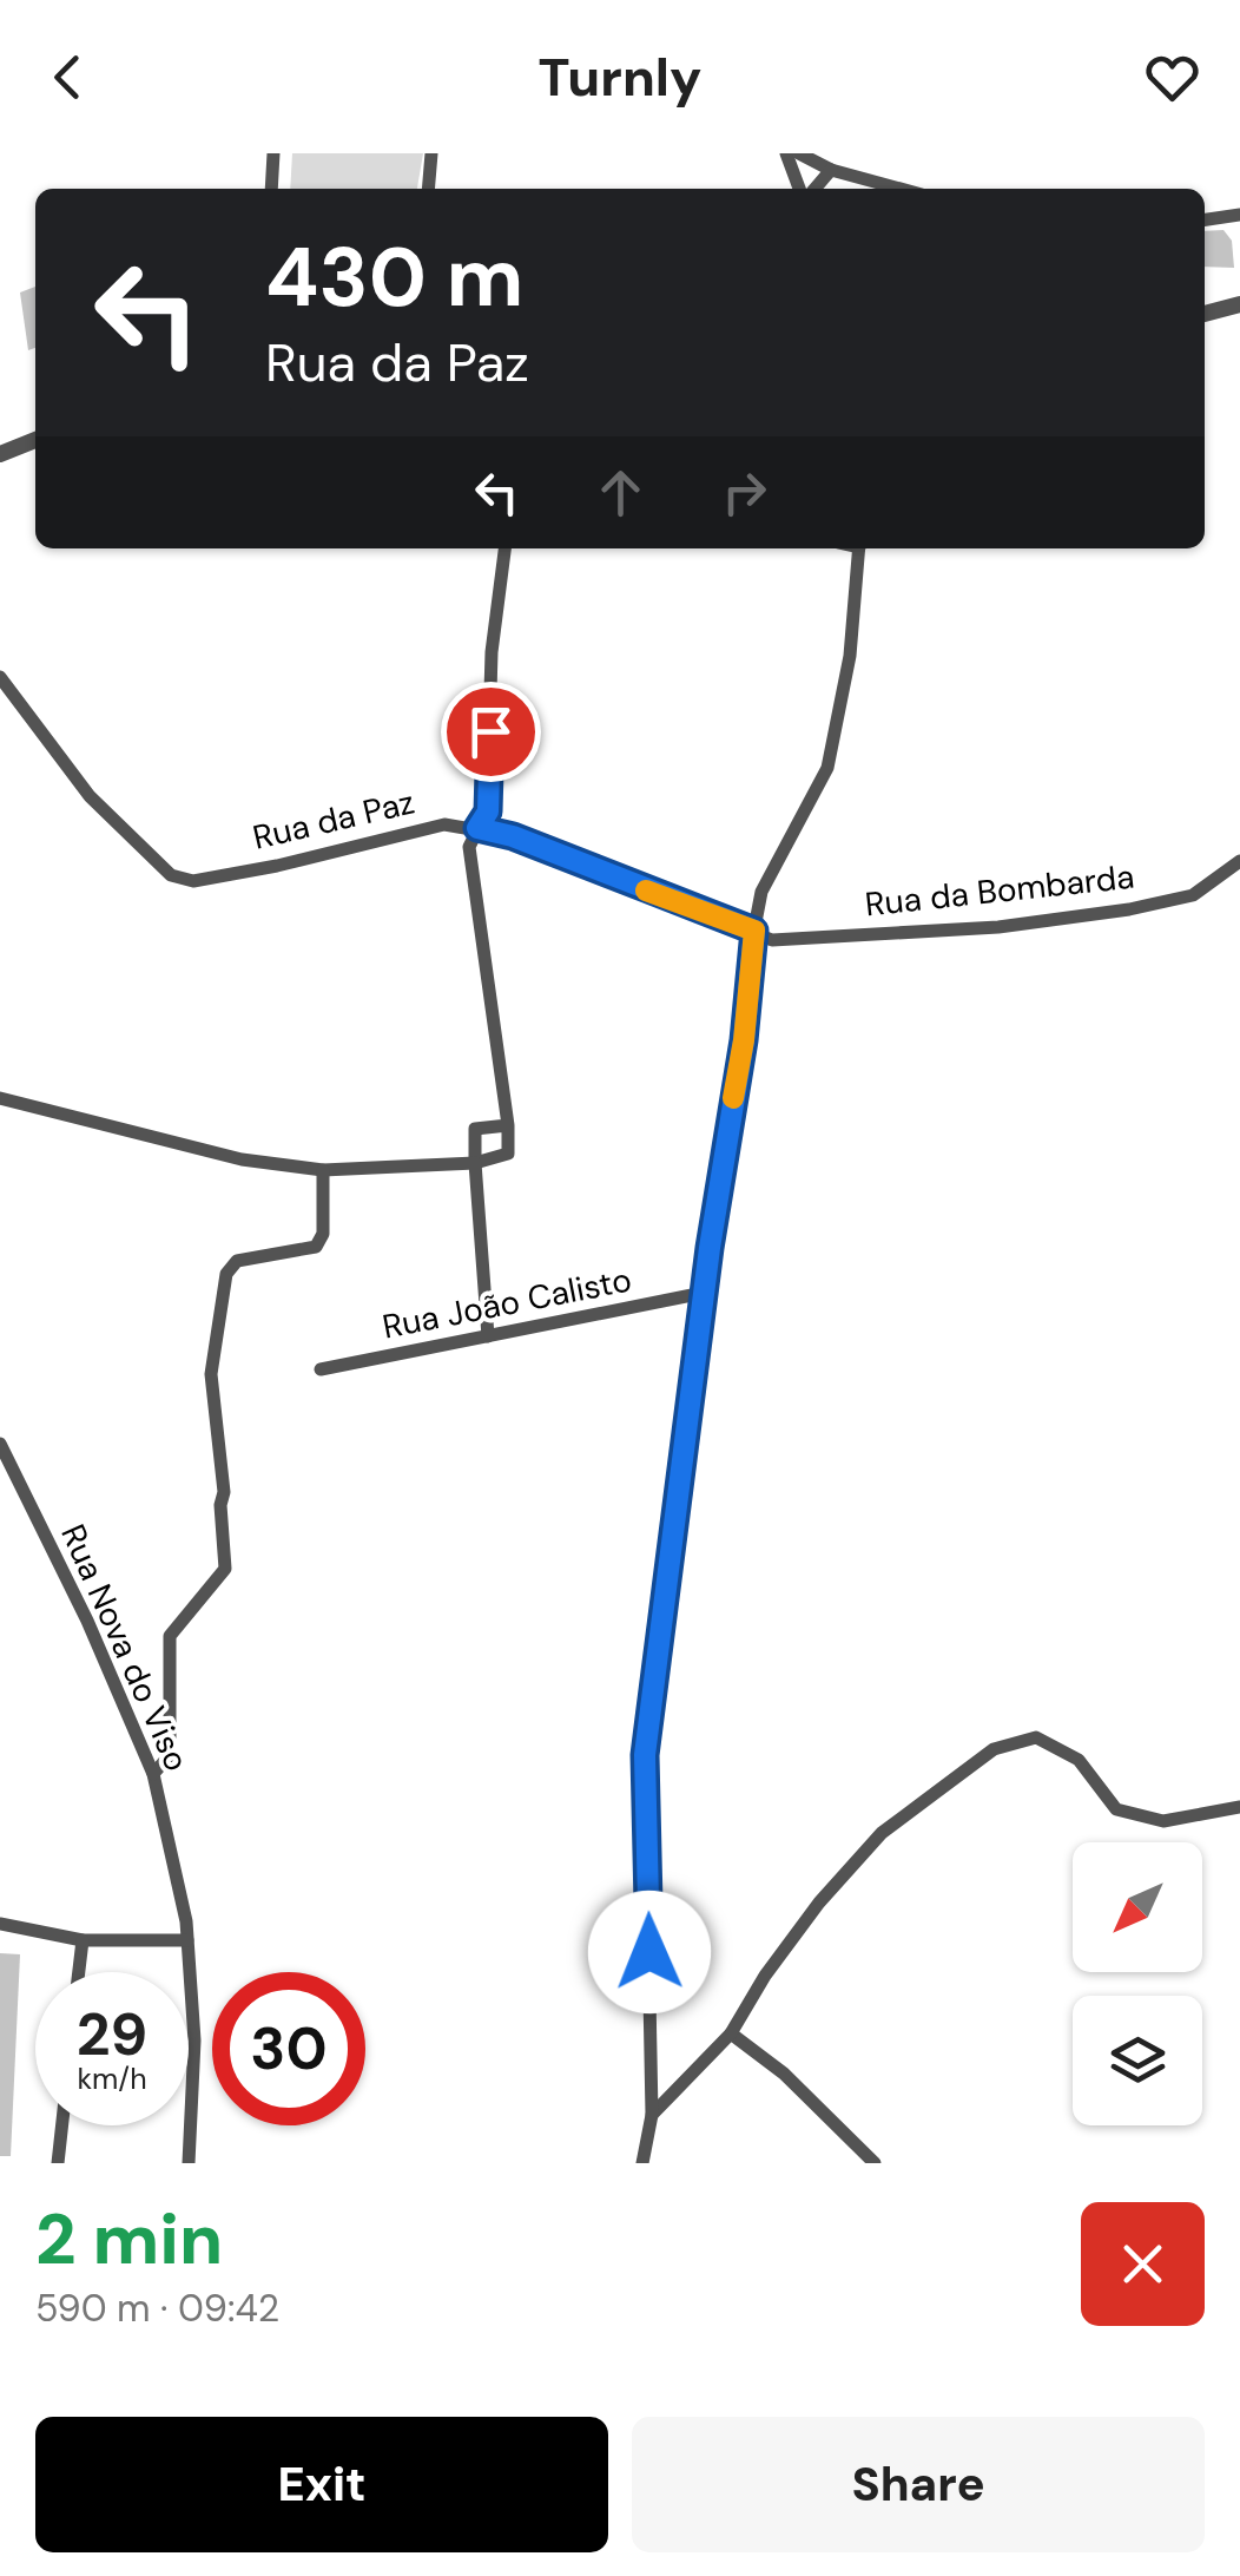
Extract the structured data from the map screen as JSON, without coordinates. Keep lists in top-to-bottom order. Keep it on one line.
{"streets":{"street":["Rua da Paz","Rua da Bombarda","Rua João Calisto","Rua Nova do Viso"]},"crossings":[["Rua da Paz","Rua da Bombarda"]],"north":"bottom left","page":{"header":"Turnly","turn":["430 m","Rua da Paz"],"speed":"29 km/h","limit":"30","heading":["2 min","590 m · 09:42"],"buttons":["Exit","Share"]}}
